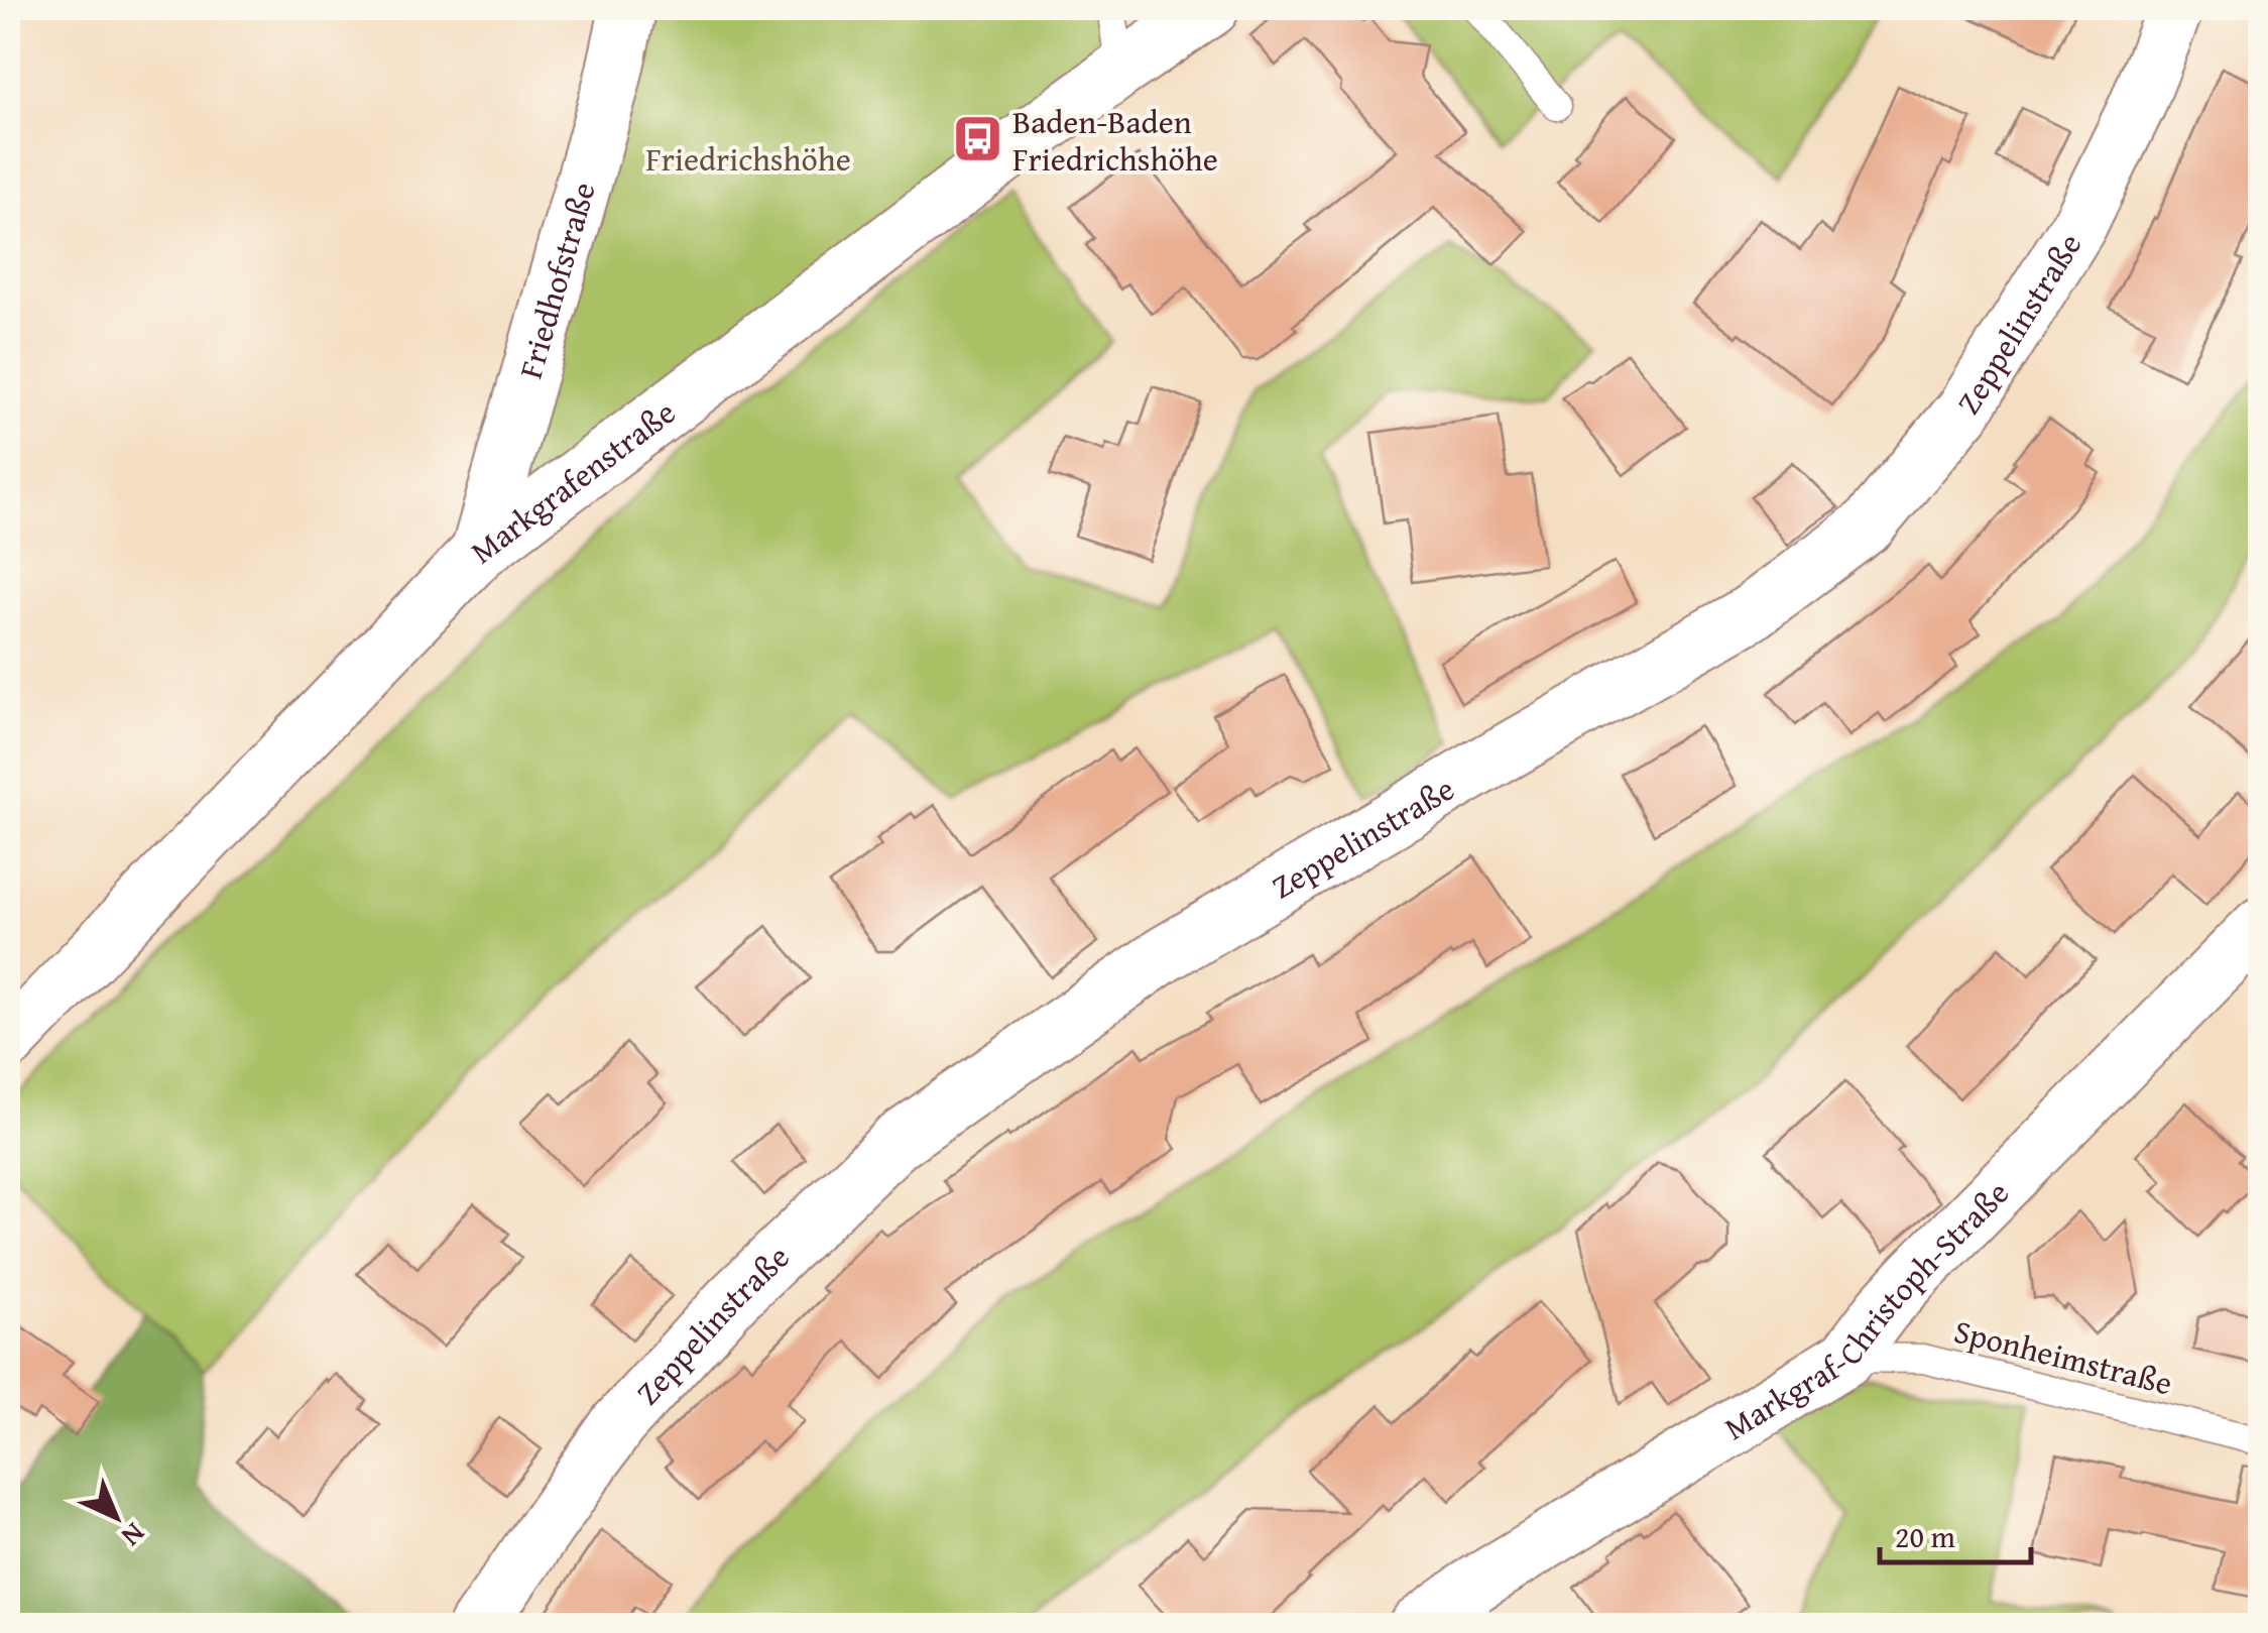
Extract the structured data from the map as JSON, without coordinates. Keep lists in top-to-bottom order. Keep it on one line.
{"streets":{"street":["Friedhofstraße","Zeppelinstraße","Markgrafenstraße","Markgraf-Christoph-Straße"],"lane":["Sponheimstraße"]},"crossings":[["Friedhofstraße","Markgrafenstraße"],["Markgraf-Christoph-Straße","Sponheimstraße"]],"parks":["Friedrichshöhe"],"places":{"bus stop":["Baden-Baden Friedrichshöhe"]},"scale_bar":"20 m","north":"bottom right"}
